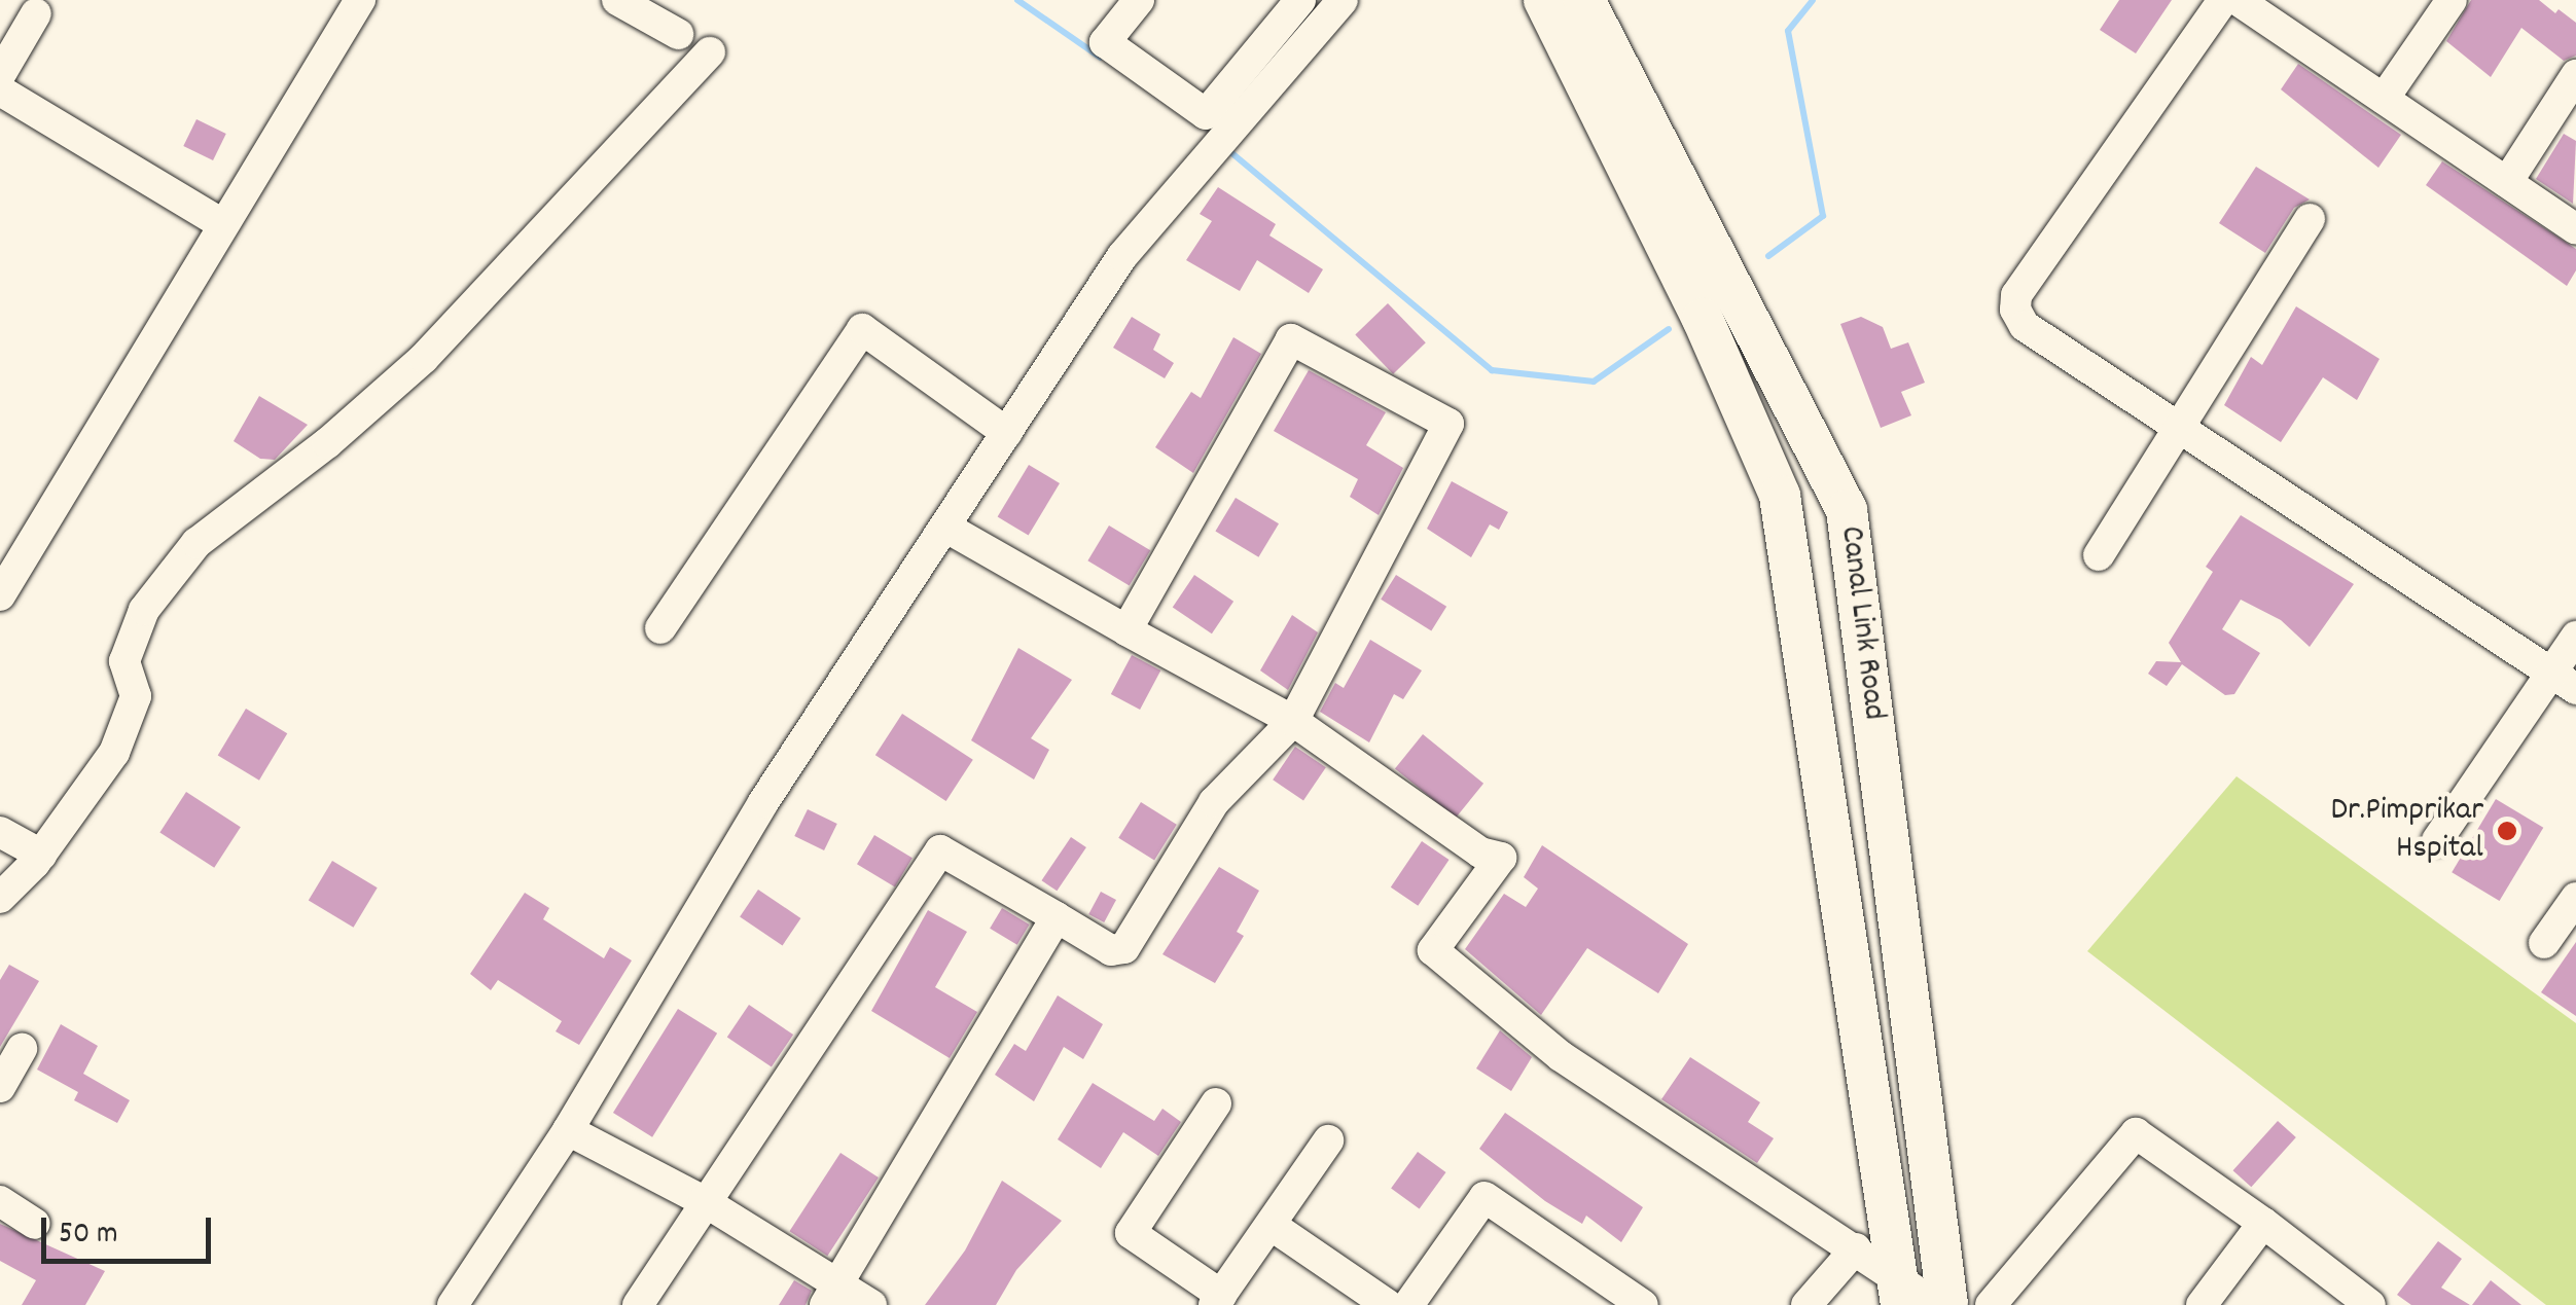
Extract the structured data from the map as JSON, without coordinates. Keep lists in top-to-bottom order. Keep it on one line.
{"streets":{"main road":["Canal Link Road"]},"places":["Dr.Pimprikar Hspital"],"scale_bar":"50 m"}
